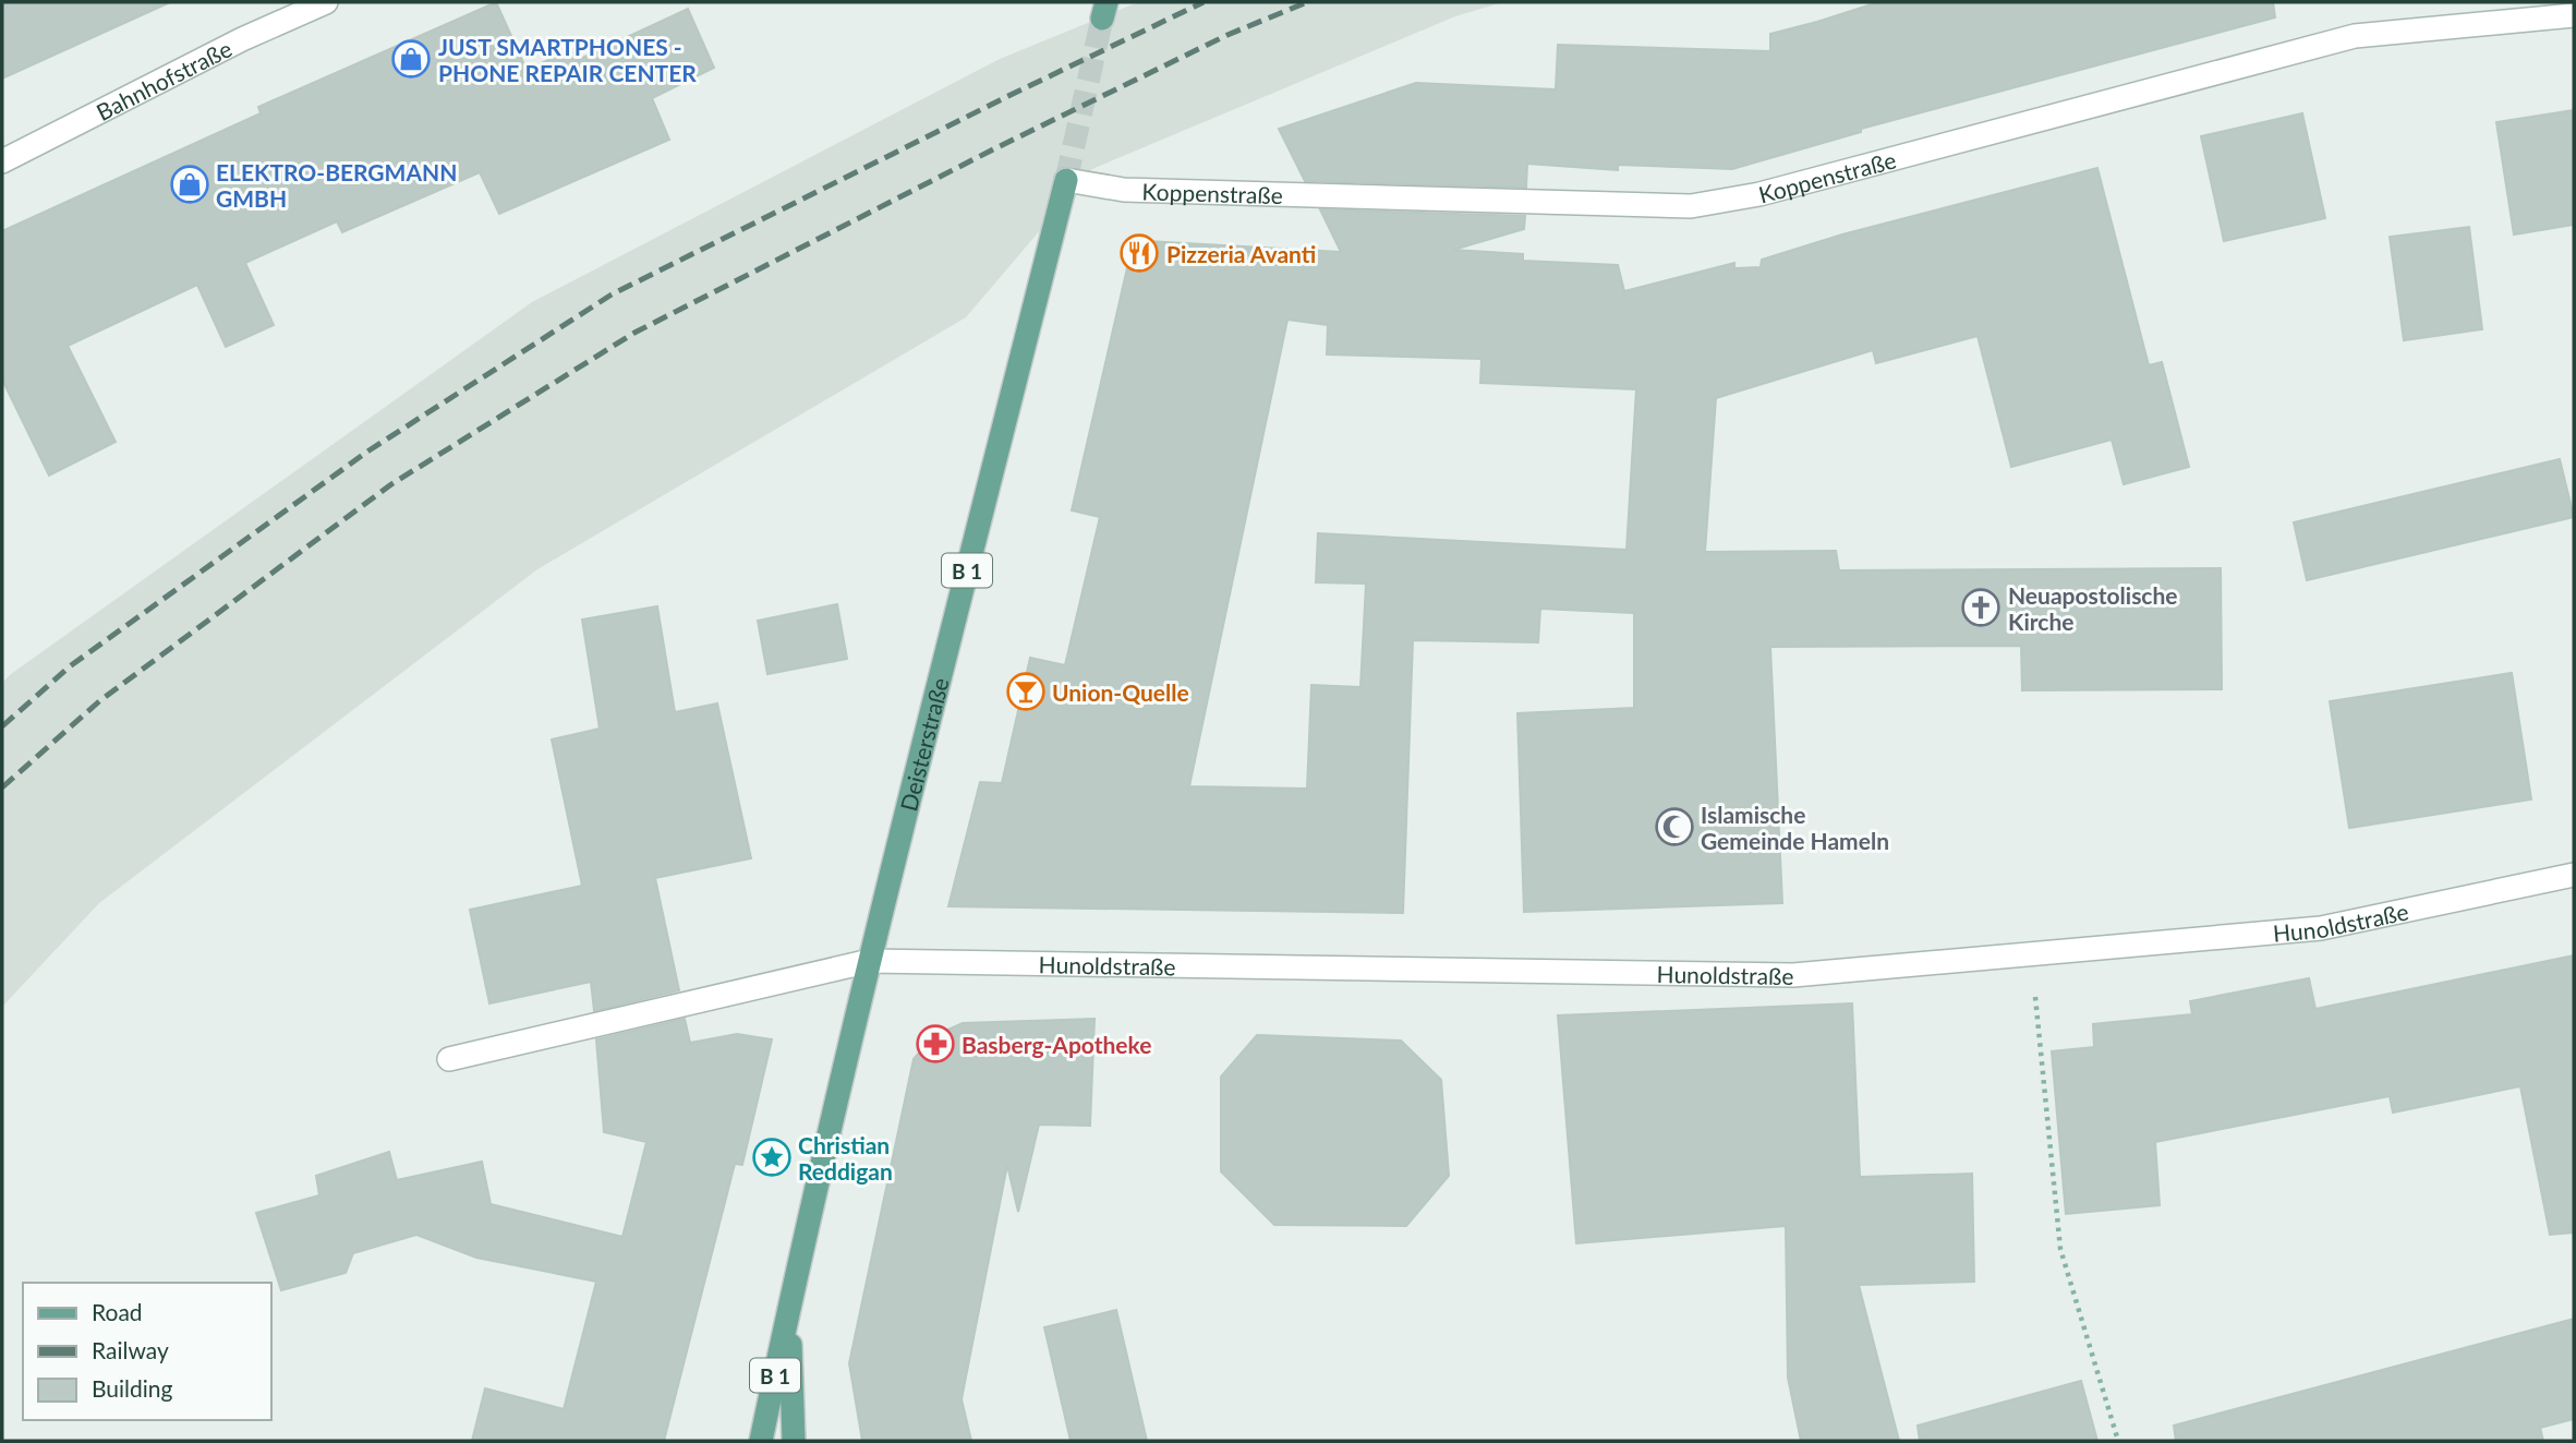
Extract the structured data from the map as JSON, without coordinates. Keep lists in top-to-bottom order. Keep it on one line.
{"streets":{"main road":["B 1","Deisterstraße"],"street":["Bahnhofstraße","Koppenstraße","Hunoldstraße"]},"crossings":[["Koppenstraße","Deisterstraße"],["B 1","Deisterstraße"],["Deisterstraße","Hunoldstraße"]],"places":{"shop":["JUST SMARTPHONES - PHONE REPAIR CENTER","ELEKTRO-BERGMANN GMBH"],"restaurant":["Pizzeria Avanti"],"church":["Neuapostolische Kirche"],"bar":["Union-Quelle"],"mosque":["Islamische Gemeinde Hameln"],"pharmacy":["Basberg-Apotheke"],"place":["Christian Reddigan"]},"legend":["Road","Railway","Building"]}
